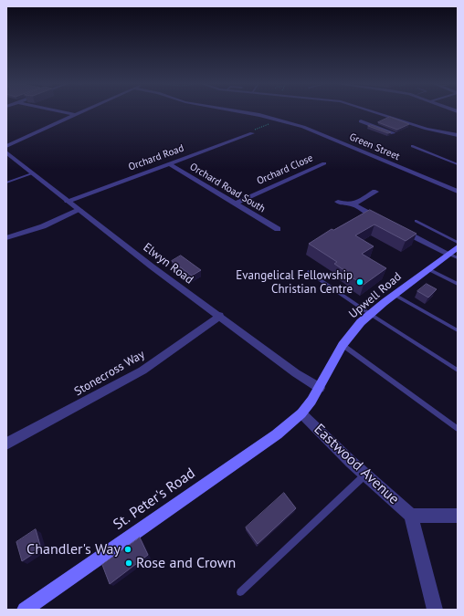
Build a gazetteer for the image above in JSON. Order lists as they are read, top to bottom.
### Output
{
  "streets": {
    "main road": ["Upwell Road", "St. Peter's Road"],
    "street": [
      "Green Street",
      "Orchard Road",
      "Orchard Close",
      "Orchard Road South",
      "Elwyn Road",
      "Stonecross Way",
      "Eastwood Avenue"
    ]
  },
  "crossings": [
    ["Orchard Road", "Orchard Road South"],
    ["Orchard Road", "Elwyn Road"],
    ["Orchard Close", "Orchard Road South"],
    ["Elwyn Road", "Upwell Road"],
    ["Elwyn Road", "Stonecross Way"],
    ["Upwell Road", "Eastwood Avenue"],
    ["Upwell Road", "St. Peter's Road"],
    ["Eastwood Avenue", "St. Peter's Road"]
  ],
  "places": ["Evangelical Fellowship Christian Centre", "Chandler's Way", "Rose and Crown"]
}
